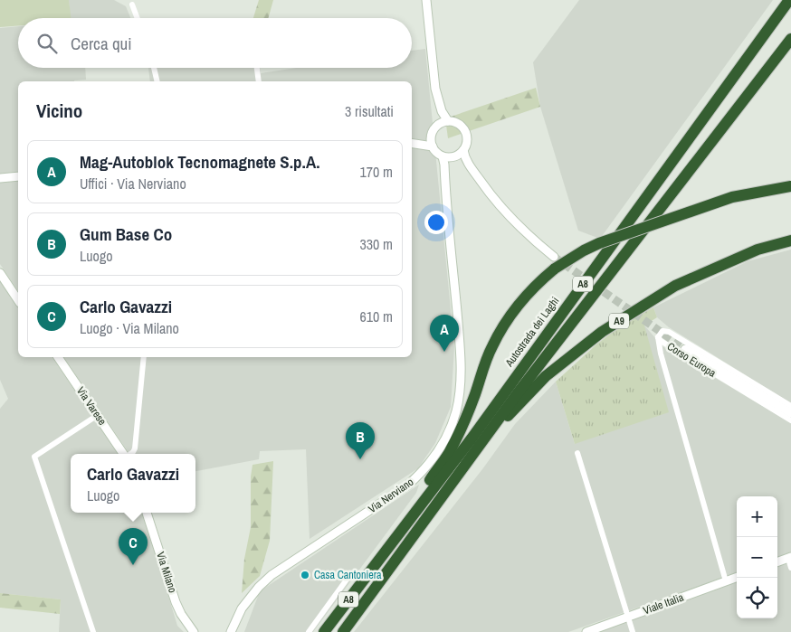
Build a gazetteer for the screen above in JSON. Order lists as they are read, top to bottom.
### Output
{
  "streets": {
    "highway": ["A8", "A9", "Autostrada dei Laghi"],
    "street": [
      "Corso Europa",
      "Via Varese",
      "Via Nerviano",
      "Via Milano",
      "Viale Italia"
    ]
  },
  "crossings": [
    ["A8", "A9"]
  ],
  "places": ["Casa Cantoniera"],
  "page": {
    "search": "Cerca qui",
    "heading": ["Vicino", "3 risultati"],
    "list": [
      {
        "mark": "A",
        "name": "Mag-Autoblok Tecnomagnete S.p.A.",
        "note": "Uffici · Via Nerviano",
        "value": "170 m"
      },
      {
        "mark": "B",
        "name": "Gum Base Co",
        "note": "Luogo",
        "value": "330 m"
      },
      {
        "mark": "C",
        "name": "Carlo Gavazzi",
        "note": "Luogo · Via Milano",
        "value": "610 m"
      }
    ],
    "pins": ["A", "B", "C"],
    "popup": ["Carlo Gavazzi", "Luogo"],
    "map_buttons": ["+", "−"]
  }
}
